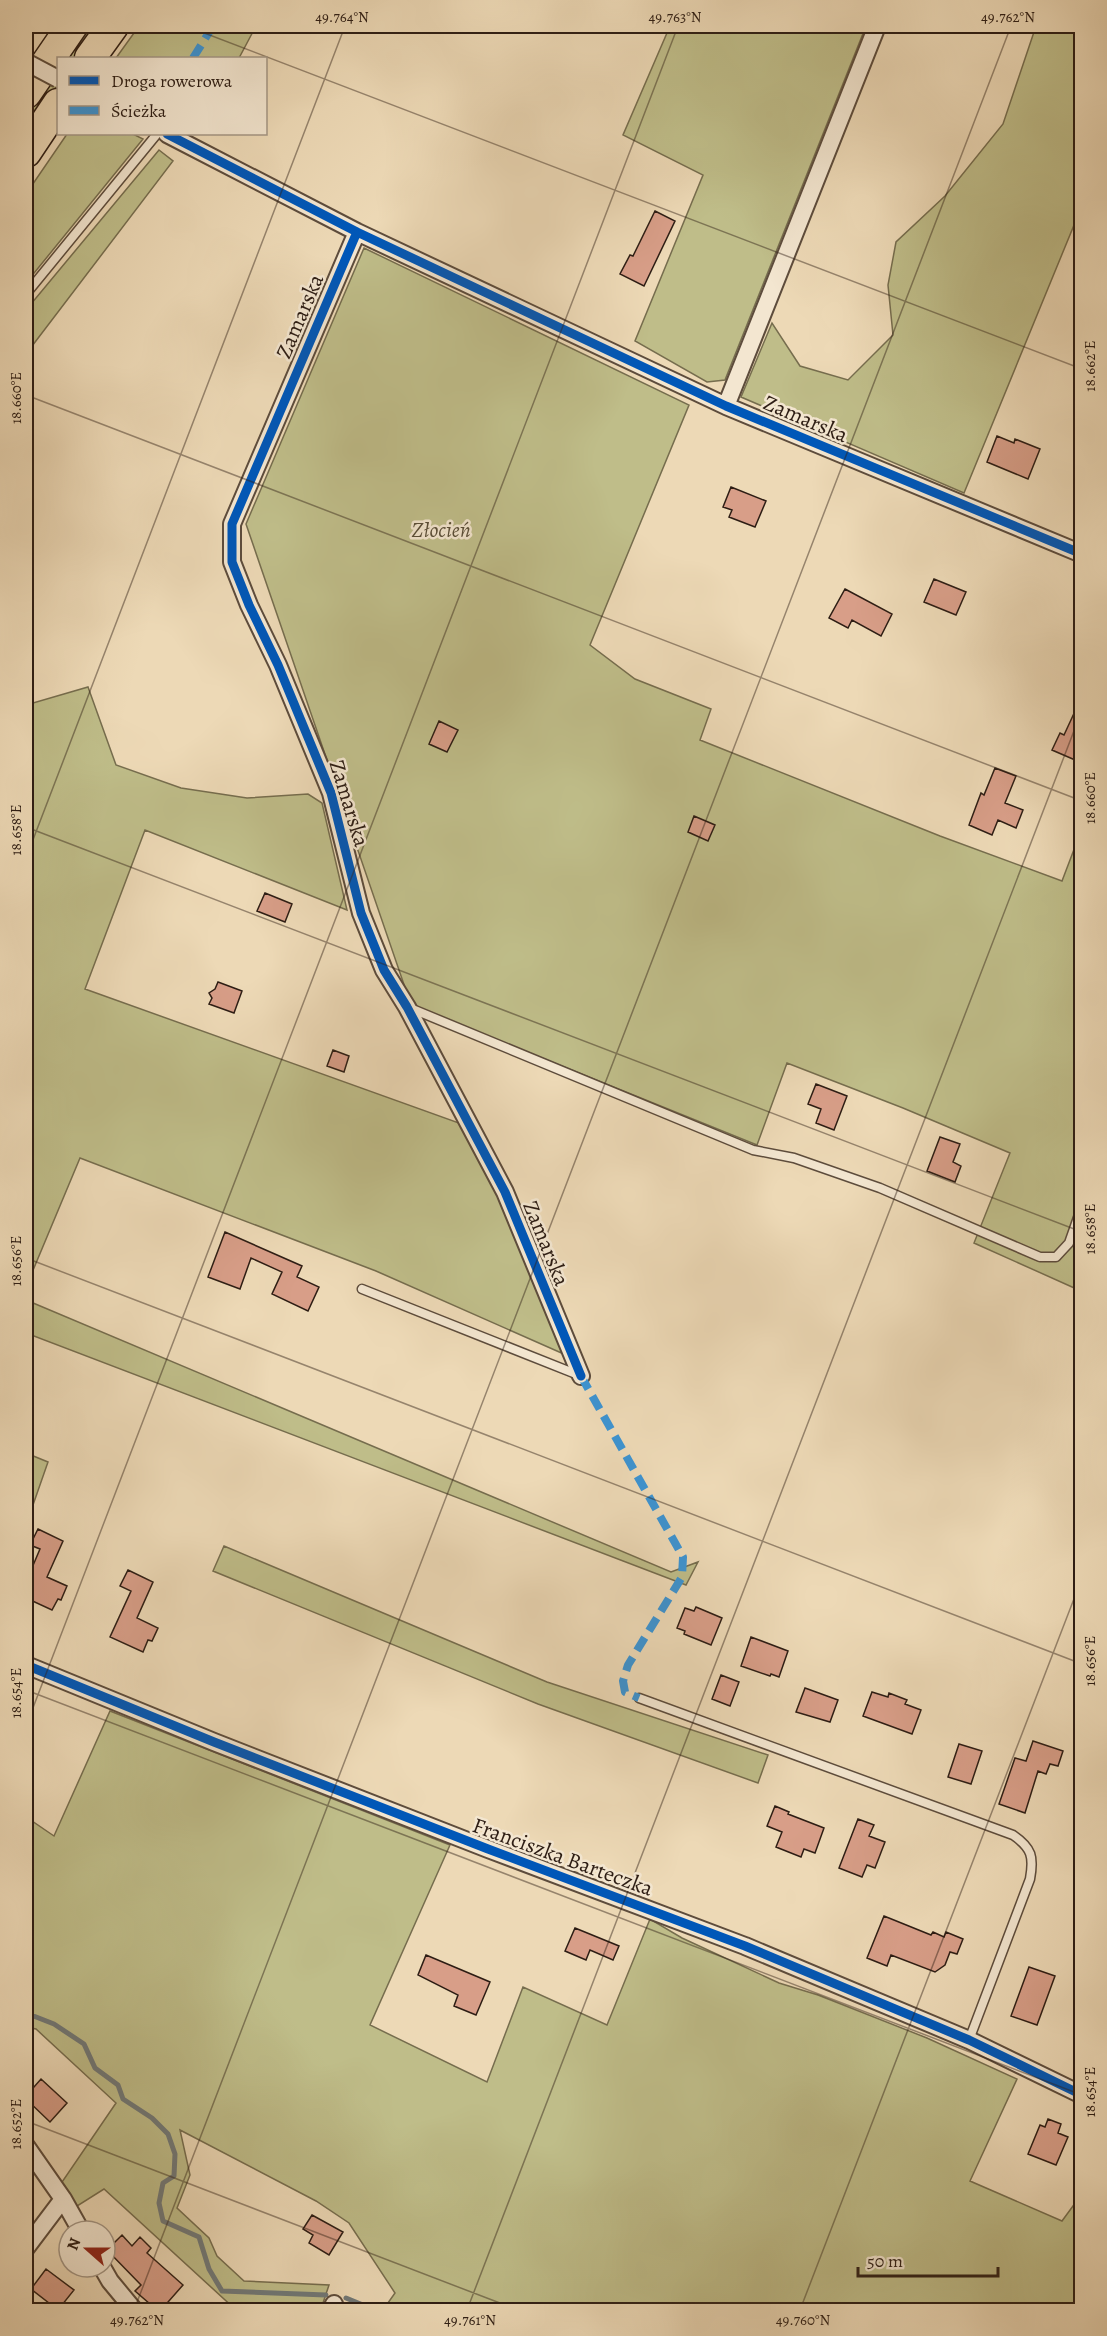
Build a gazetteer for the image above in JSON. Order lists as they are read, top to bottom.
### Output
{
  "streets": {
    "street": ["Zamarska", "Franciszka Barteczka"]
  },
  "parks": ["Złocień"],
  "legend": ["Droga rowerowa", "Ścieżka"],
  "scale_bar": "50 m",
  "north": "left",
  "coordinates": [
    "49.764°N",
    "49.763°N",
    "49.762°N",
    "18.662°E",
    "18.660°E",
    "18.658°E",
    "18.656°E",
    "18.654°E",
    "18.652°E",
    "49.761°N",
    "49.760°N"
  ]
}
